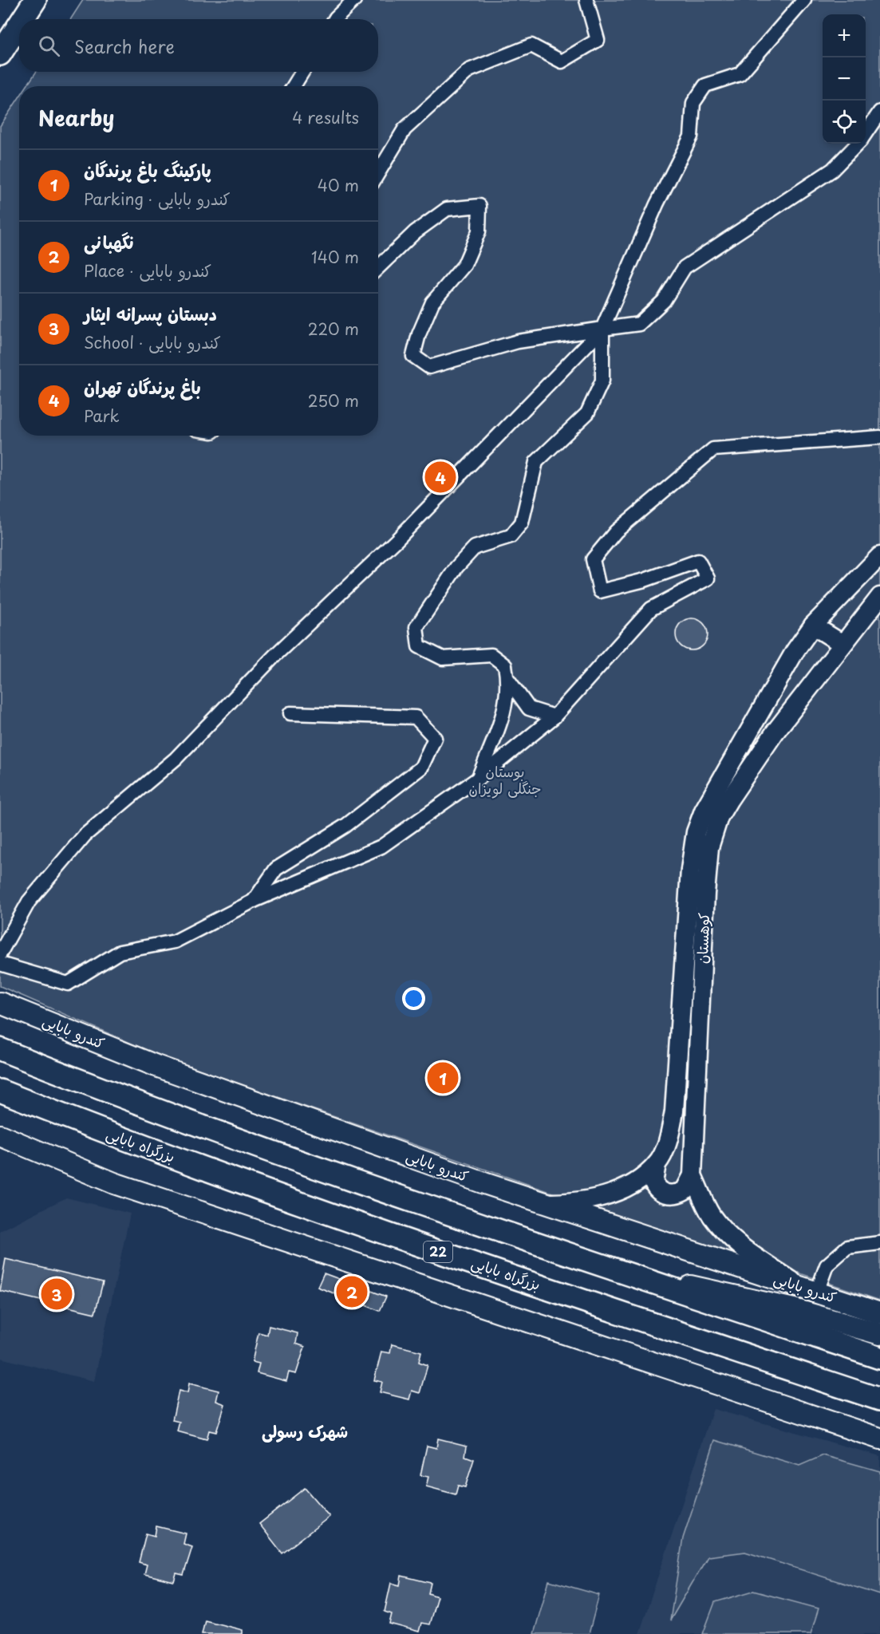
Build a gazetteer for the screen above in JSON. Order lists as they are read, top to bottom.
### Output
{
  "streets": {
    "highway": ["بزرگراه بابایی", "22"],
    "main road": ["کوهستان", "کندرو بابایی"]
  },
  "crossings": [
    ["کوهستان", "کندرو بابایی"]
  ],
  "districts": ["شهرک رسولی"],
  "parks": ["بوستان جنگلی لویزان"],
  "page": {
    "map_buttons": ["+", "−"],
    "search": "Search here",
    "heading": ["Nearby", "4 results"],
    "list": [
      {
        "mark": "1",
        "name": "پارکینگ باغ پرندگان",
        "note": "Parking · کندرو بابایی",
        "value": "40 m"
      },
      {
        "mark": "2",
        "name": "نگهبانی",
        "note": "Place · کندرو بابایی",
        "value": "140 m"
      },
      {
        "mark": "3",
        "name": "دبستان پسرانه ایثار",
        "note": "School · کندرو بابایی",
        "value": "220 m"
      },
      {
        "mark": "4",
        "name": "باغ پرندگان تهران",
        "note": "Park",
        "value": "250 m"
      }
    ],
    "pins": [
      "4",
      "1",
      "2",
      "3"
    ]
  }
}
